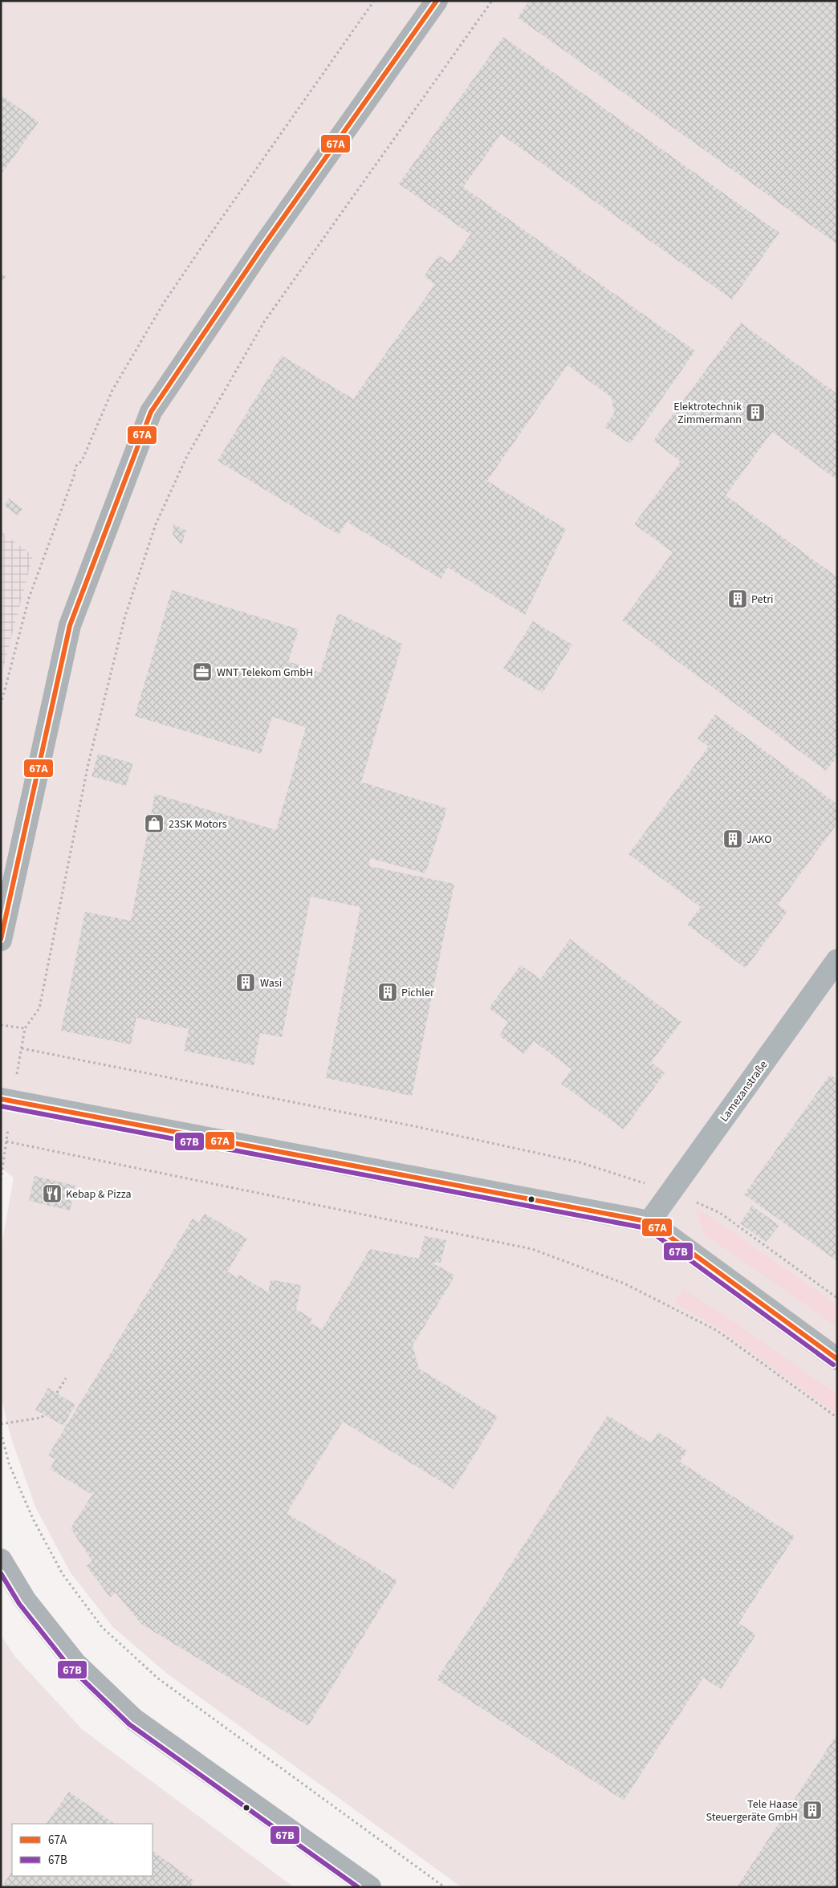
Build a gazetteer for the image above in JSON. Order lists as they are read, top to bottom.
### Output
{
  "streets": {
    "street": ["Lamezanstraße"]
  },
  "places": {
    "building": [
      "Elektrotechnik Zimmermann",
      "Petri",
      "JAKO",
      "Wasi",
      "Pichler",
      "Tele Haase Steuergeräte GmbH"
    ],
    "office": ["WNT Telekom GmbH"],
    "shop": ["23SK Motors"],
    "restaurant": ["Kebap & Pizza"]
  },
  "lines": ["transit line 67A", "transit line 67B"],
  "legend": ["67A", "67B"]
}
